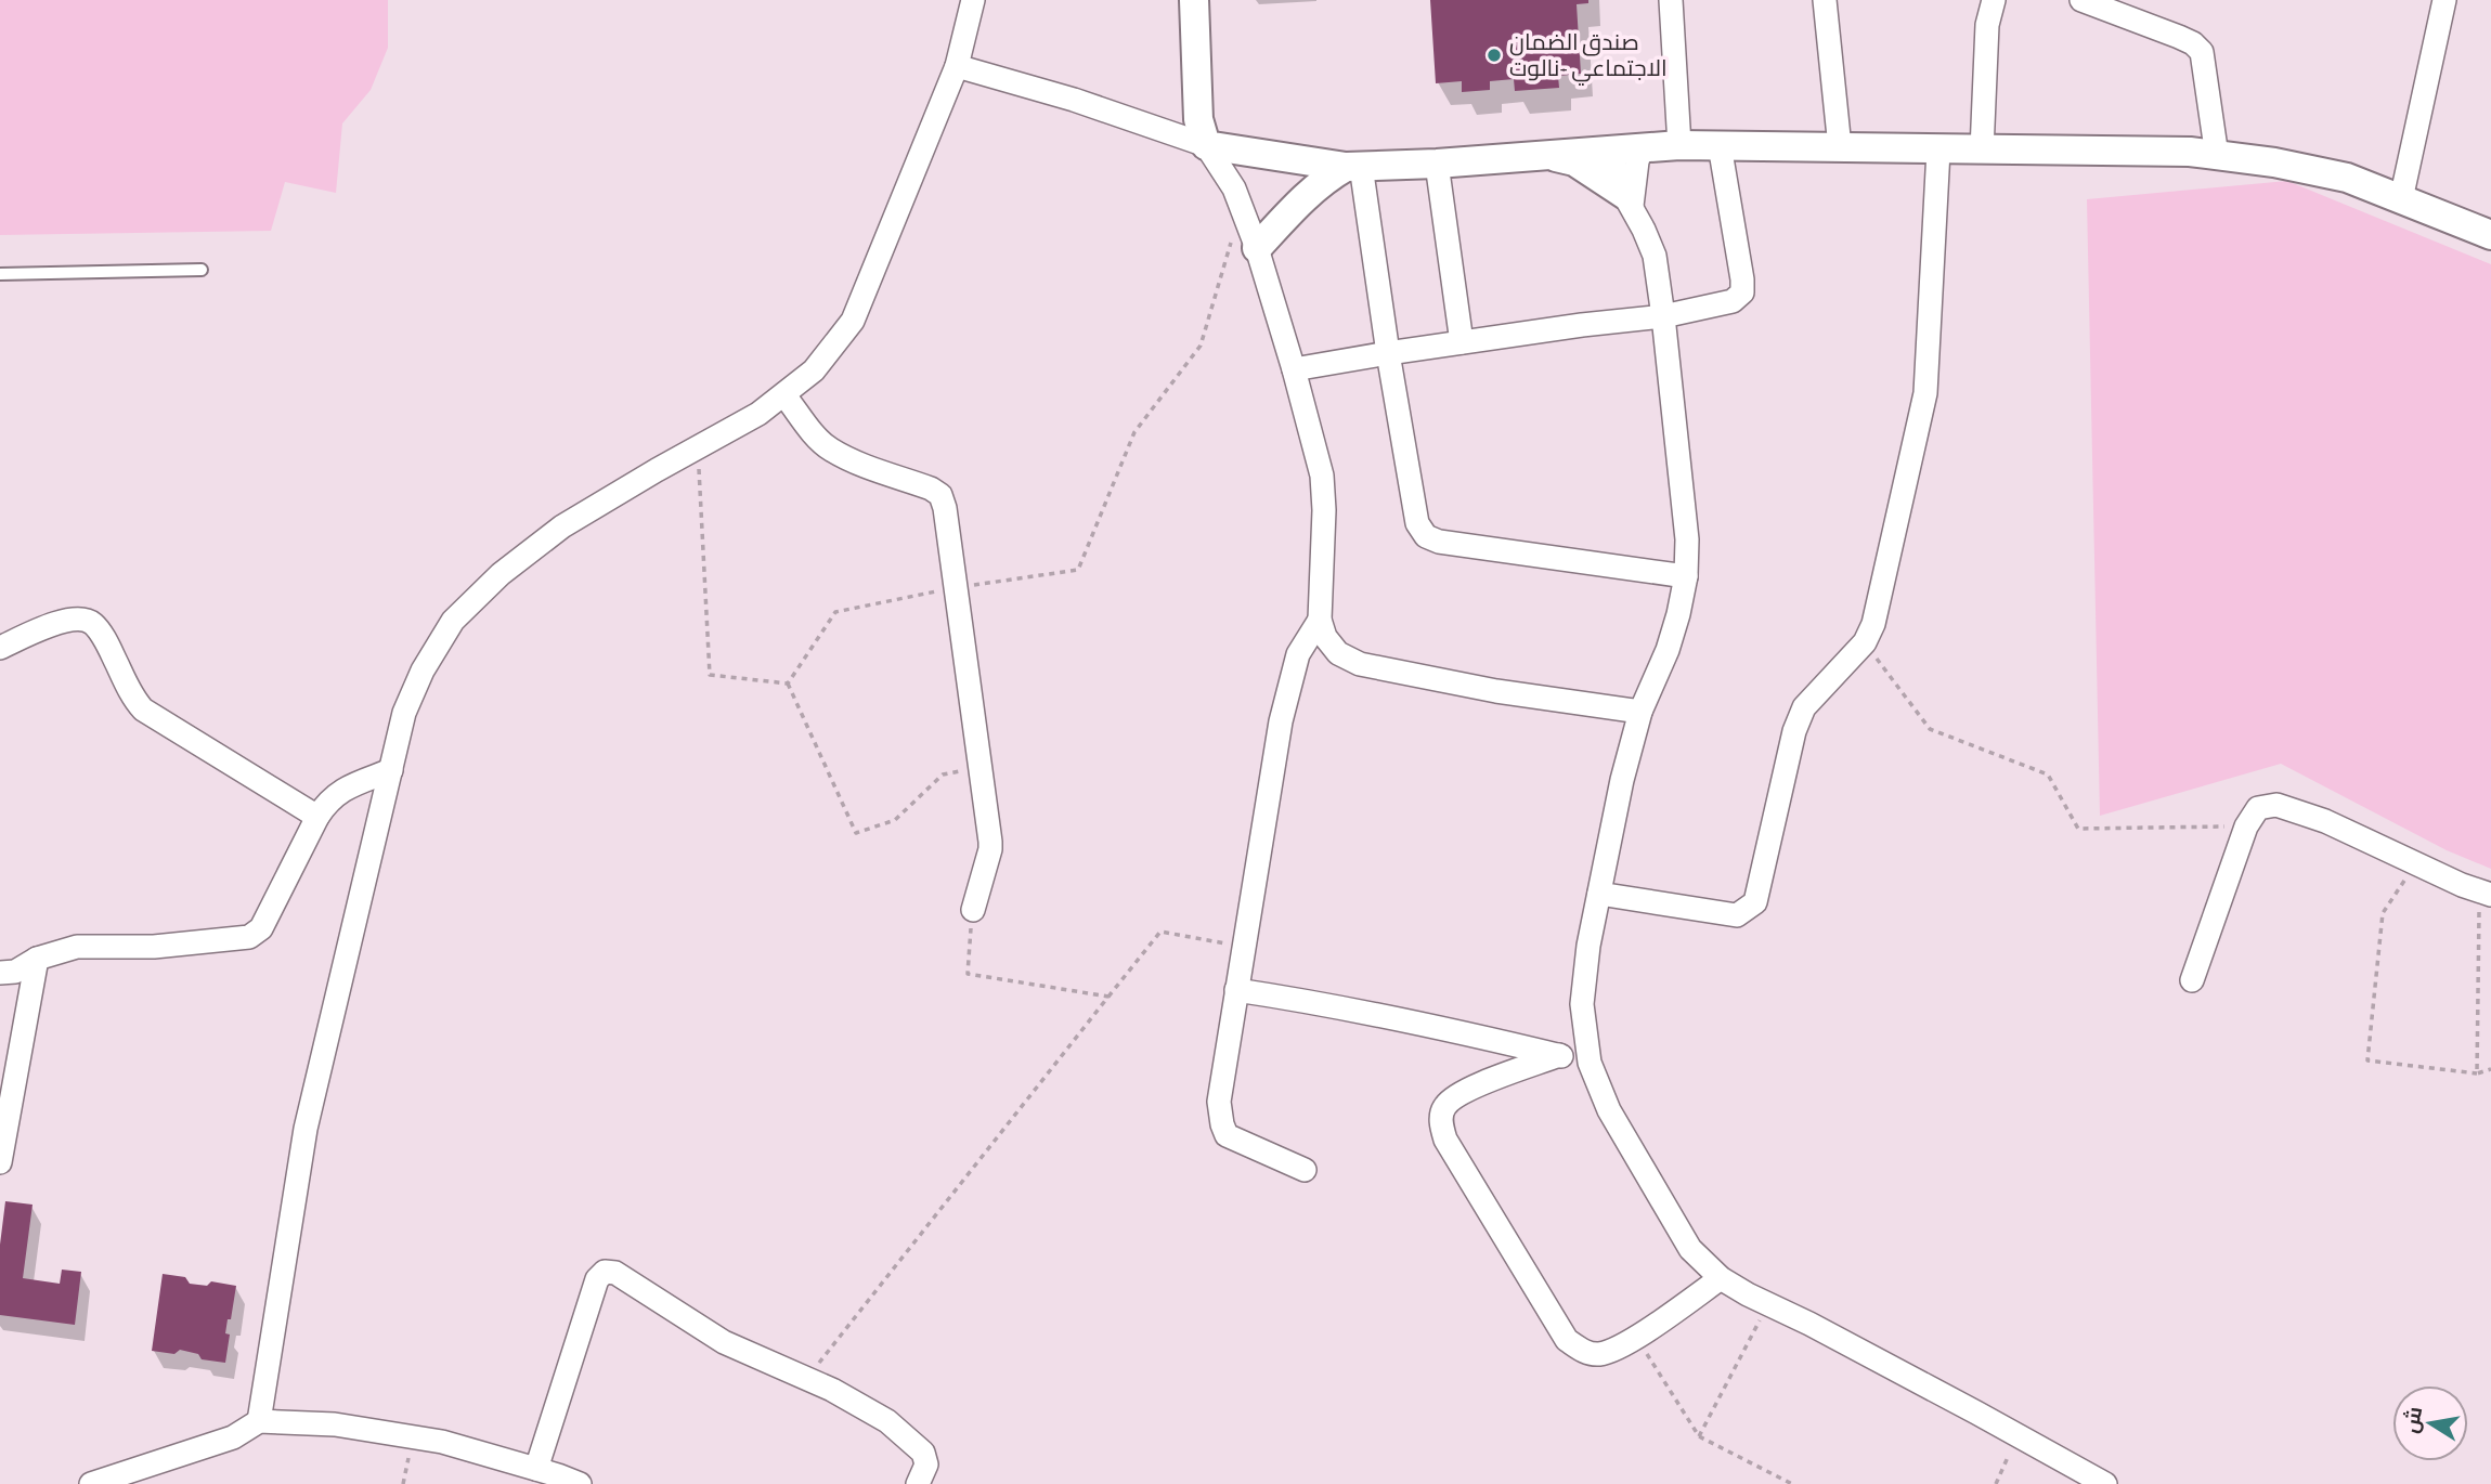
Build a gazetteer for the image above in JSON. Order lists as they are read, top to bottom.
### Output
{
  "places": ["صندق الضمان الاجتماعي -نالوت"],
  "north": "left"
}
